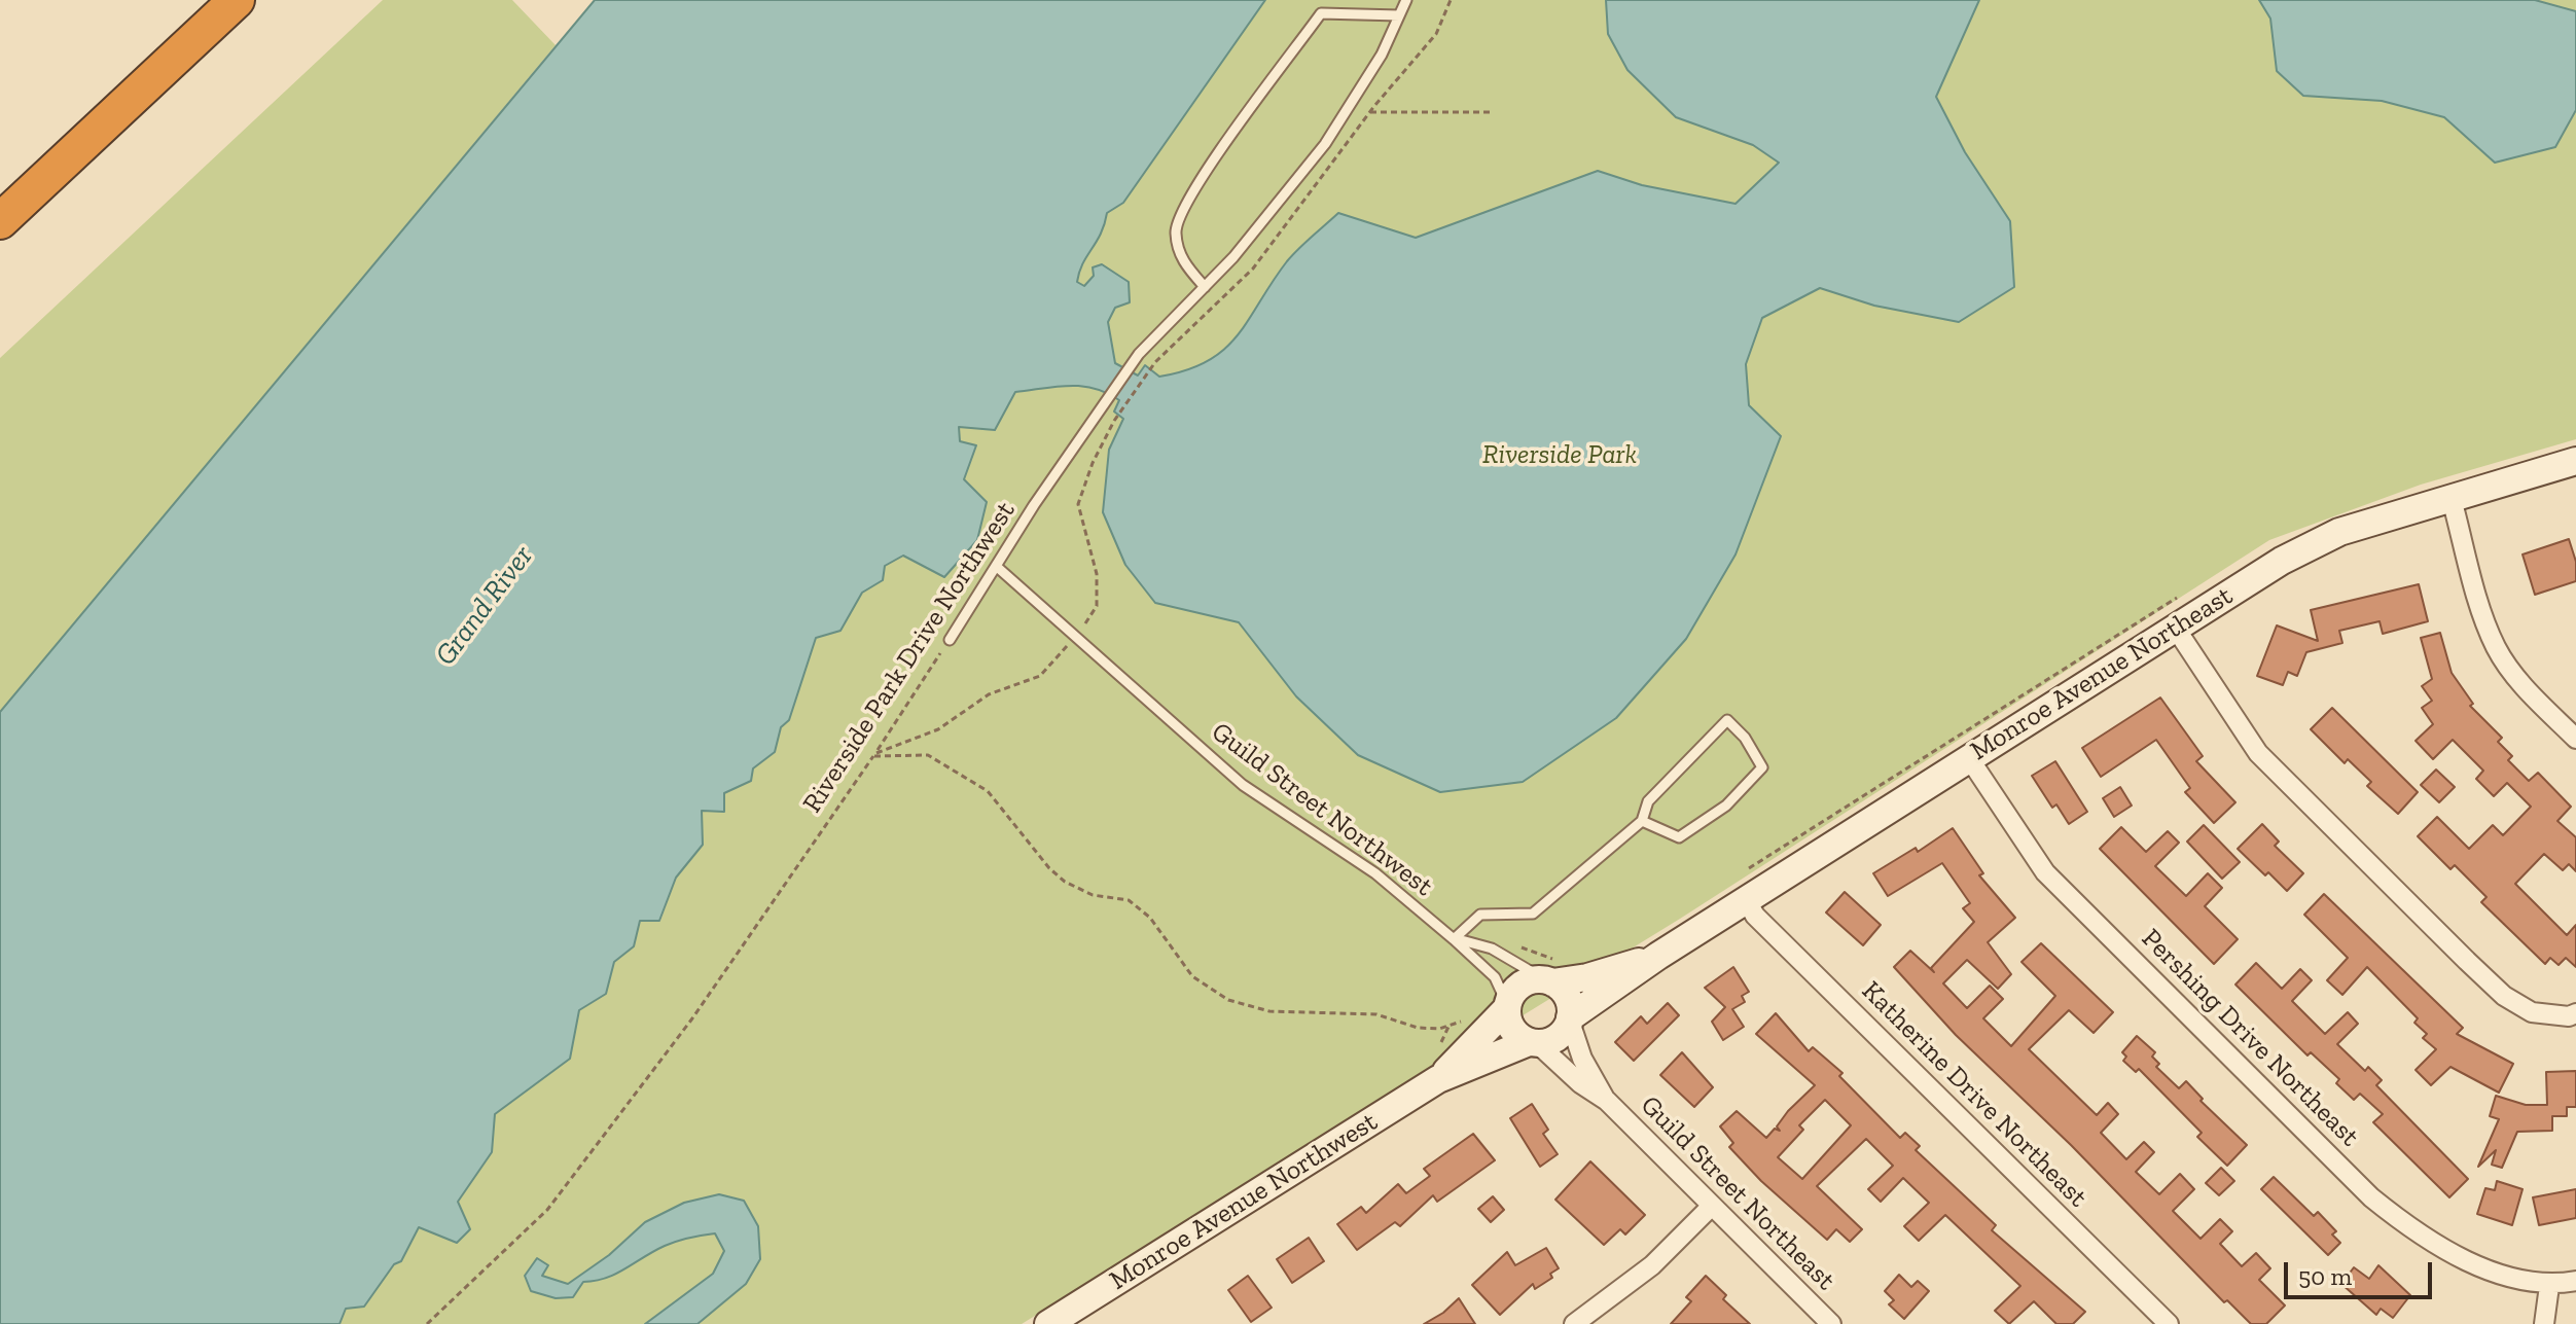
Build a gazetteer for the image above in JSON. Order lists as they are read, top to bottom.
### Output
{
  "streets": {
    "main road": ["Monroe Avenue Northeast", "Monroe Avenue Northwest"],
    "street": ["Pershing Drive Northeast", "Katherine Drive Northeast", "Guild Street Northeast"],
    "lane": ["Riverside Park Drive Northwest", "Guild Street Northwest"]
  },
  "crossings": [
    ["Riverside Park Drive Northwest", "Guild Street Northwest"],
    ["Monroe Avenue Northeast", "Guild Street Northwest"],
    ["Monroe Avenue Northeast", "Pershing Drive Northeast"],
    ["Monroe Avenue Northeast", "Katherine Drive Northeast"],
    ["Monroe Avenue Northeast", "Guild Street Northeast"],
    ["Monroe Avenue Northeast", "Monroe Avenue Northwest"],
    ["Guild Street Northwest", "Guild Street Northeast"],
    ["Guild Street Northwest", "Monroe Avenue Northwest"],
    ["Guild Street Northeast", "Monroe Avenue Northwest"]
  ],
  "water": ["Grand River"],
  "parks": ["Riverside Park"],
  "scale_bar": "50 m"
}
